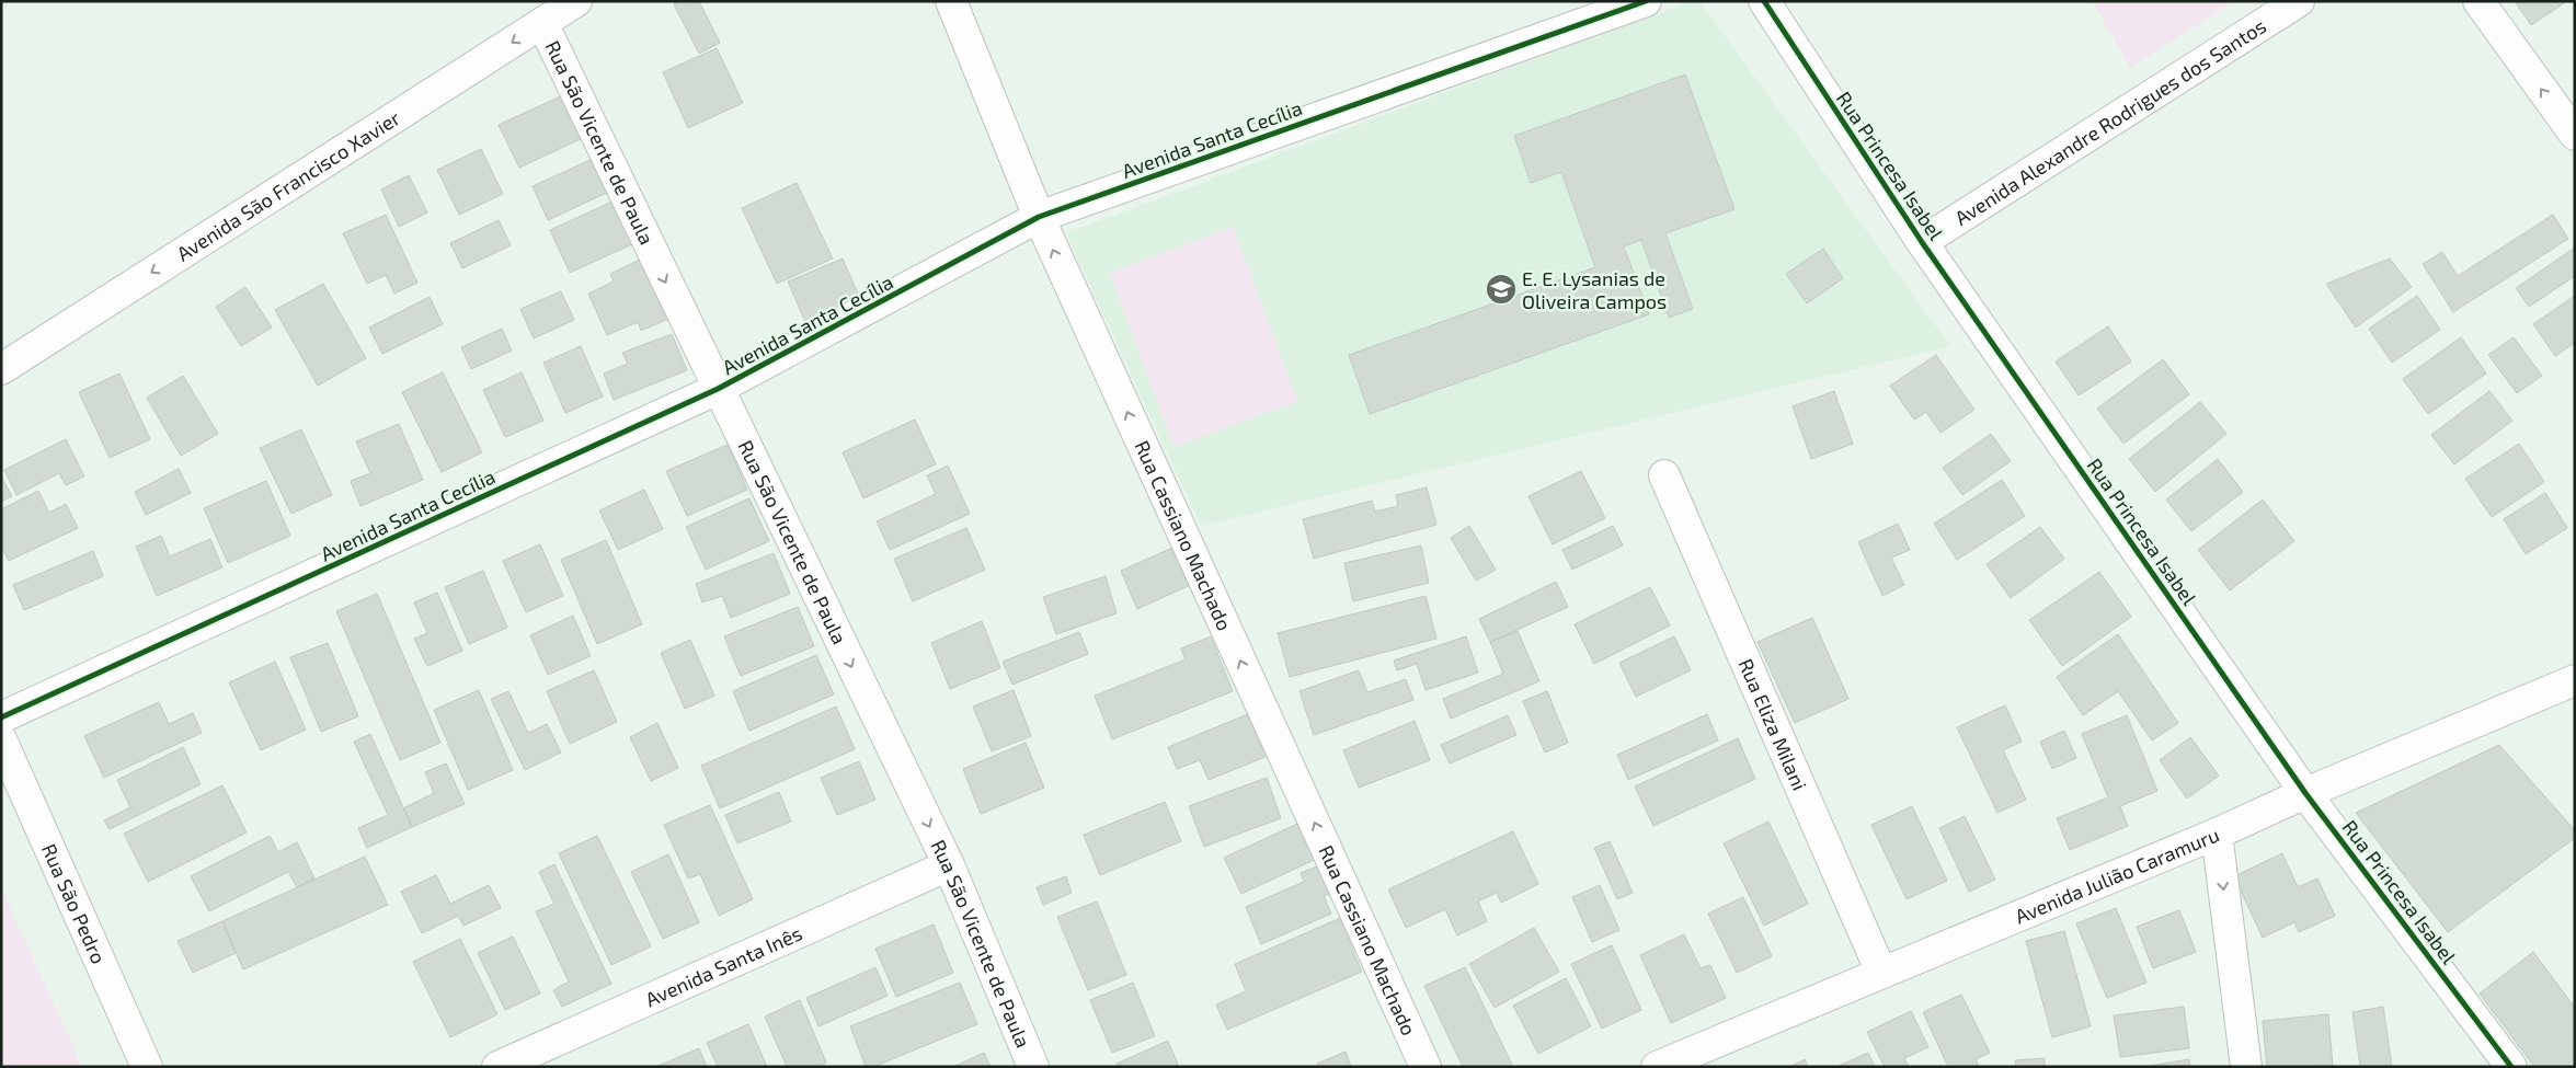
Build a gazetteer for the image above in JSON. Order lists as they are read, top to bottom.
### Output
{
  "streets": {
    "street": [
      "Avenida Alexandre Rodrigues dos Santos",
      "Avenida Santa Cecília",
      "Rua São Vicente de Paula",
      "Rua Princesa Isabel",
      "Avenida São Francisco Xavier",
      "Rua Cassiano Machado",
      "Rua Eliza Milani",
      "Avenida Julião Caramuru",
      "Rua São Pedro",
      "Avenida Santa Inês"
    ]
  },
  "crossings": [
    ["Avenida Alexandre Rodrigues dos Santos", "Rua Princesa Isabel"],
    ["Avenida Santa Cecília", "Rua São Vicente de Paula"],
    ["Avenida Santa Cecília", "Rua Cassiano Machado"],
    ["Rua São Vicente de Paula", "Avenida São Francisco Xavier"],
    ["Rua São Vicente de Paula", "Avenida Santa Inês"],
    ["Rua Princesa Isabel", "Avenida Julião Caramuru"],
    ["Rua Eliza Milani", "Avenida Julião Caramuru"]
  ],
  "one_way": ["Rua São Vicente de Paula", "Avenida São Francisco Xavier", "Rua Cassiano Machado"],
  "places": {
    "school or university": ["E. E. Lysanias de Oliveira Campos"]
  }
}
